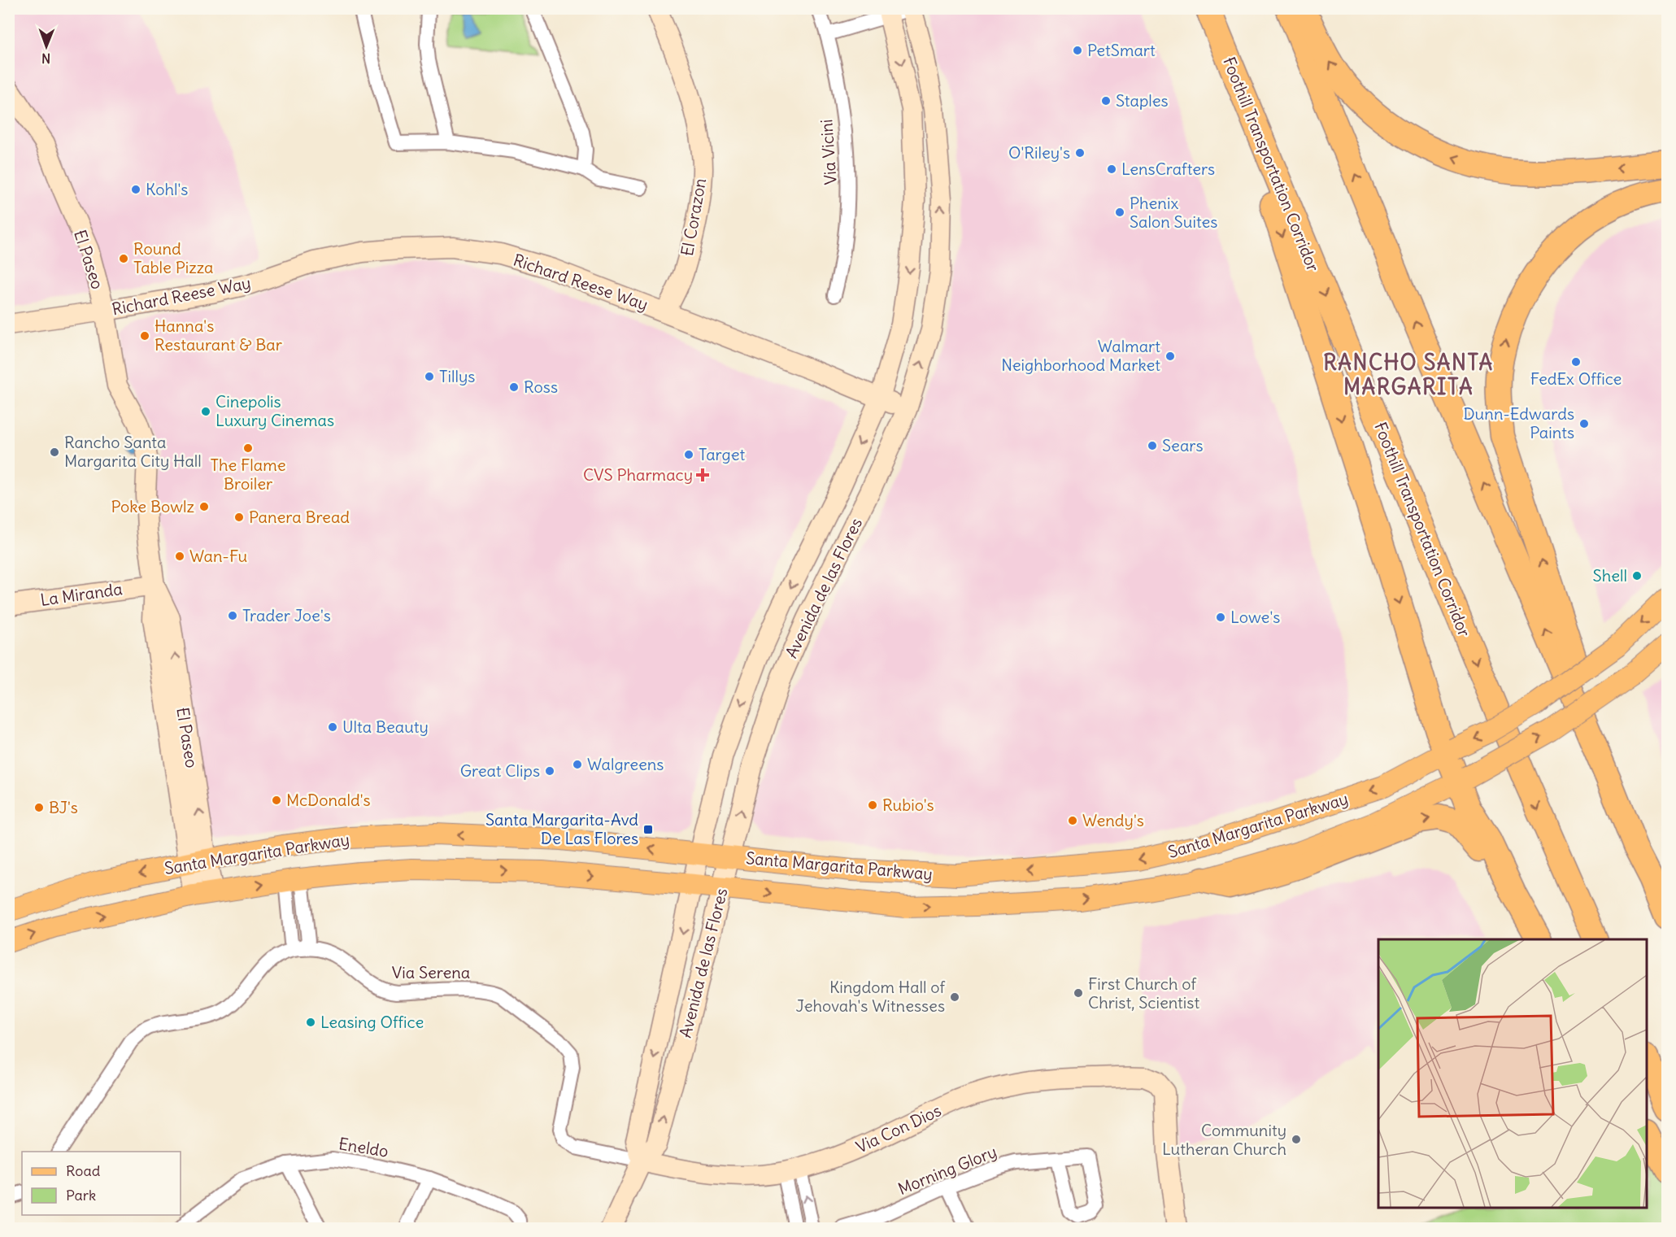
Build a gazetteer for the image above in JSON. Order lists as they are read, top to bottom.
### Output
{
  "streets": {
    "highway": ["Foothill Transportation Corridor"],
    "main road": ["Santa Margarita Parkway"],
    "street": [
      "Via Vicini",
      "El Corazon",
      "El Paseo",
      "Richard Reese Way",
      "Avenida de las Flores",
      "La Miranda",
      "Via Serena",
      "Via Con Dios",
      "Eneldo",
      "Morning Glory"
    ]
  },
  "crossings": [
    ["El Corazon", "Richard Reese Way"],
    ["El Paseo", "Richard Reese Way"],
    ["El Paseo", "La Miranda"],
    ["El Paseo", "Santa Margarita Parkway"],
    ["Richard Reese Way", "Avenida de las Flores"],
    ["Avenida de las Flores", "Santa Margarita Parkway"],
    ["Avenida de las Flores", "Via Serena"],
    ["Avenida de las Flores", "Via Con Dios"],
    ["Via Serena", "Via Con Dios"]
  ],
  "districts": ["RANCHO SANTA MARGARITA"],
  "places": {
    "other": [
      "PetSmart",
      "Staples",
      "O'Riley's",
      "LensCrafters",
      "Kohl's",
      "Phenix Salon Suites",
      "Round Table Pizza",
      "Hanna's Restaurant & Bar",
      "Walmart Neighborhood Market",
      "FedEx Office",
      "Tillys",
      "Ross",
      "Cinepolis Luxury Cinemas",
      "Dunn-Edwards Paints",
      "Sears",
      "The Flame Broiler",
      "Rancho Santa Margarita City Hall",
      "Target",
      "Poke Bowlz",
      "Panera Bread",
      "Wan-Fu",
      "Shell",
      "Trader Joe's",
      "Lowe's",
      "Ulta Beauty",
      "Walgreens",
      "Great Clips",
      "McDonald's",
      "Rubio's",
      "BJ's",
      "Wendy's",
      "First Church of Christ, Scientist",
      "Kingdom Hall of Jehovah's Witnesses",
      "Leasing Office",
      "Community Lutheran Church"
    ],
    "health": ["CVS Pharmacy"],
    "transit": ["Santa Margarita-Avd De Las Flores"]
  },
  "legend": ["Road", "Park"],
  "north": "bottom"
}
